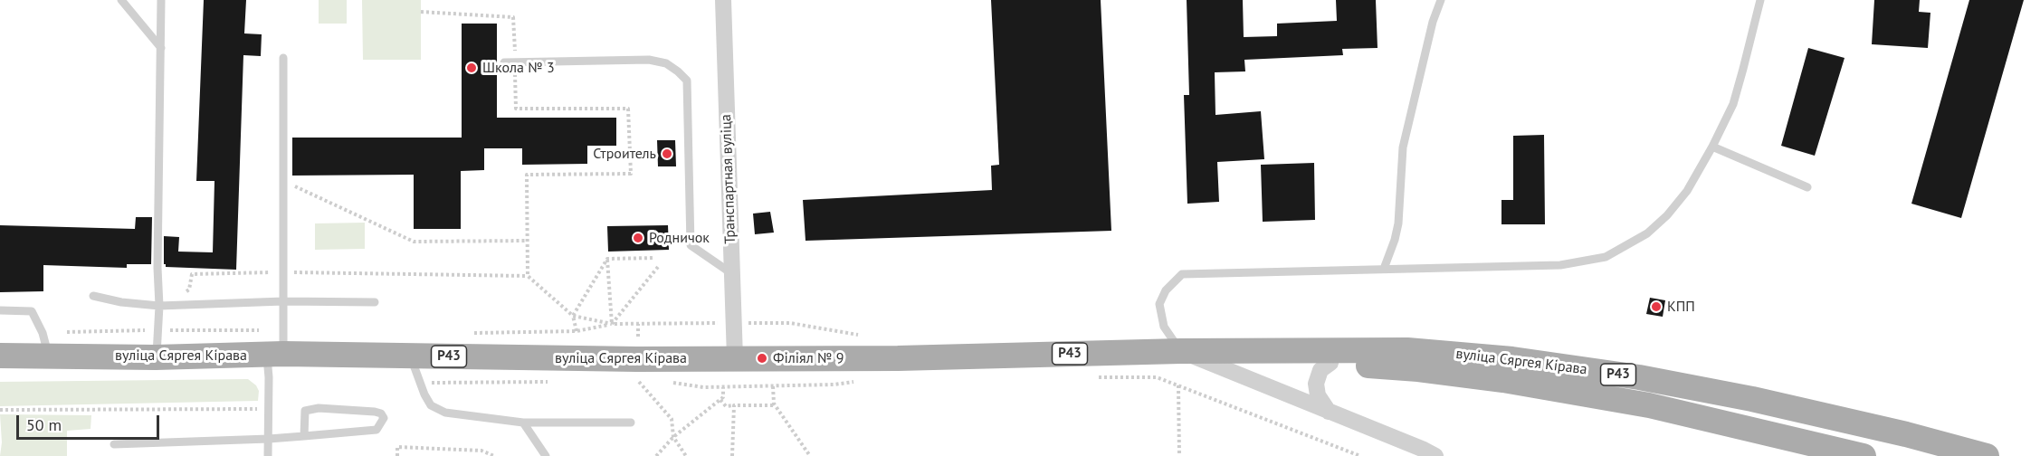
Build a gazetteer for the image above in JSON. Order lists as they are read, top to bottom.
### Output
{
  "streets": {
    "main road": ["Р43", "вуліца Сяргея Кірава"],
    "street": ["Транспартная вуліца"]
  },
  "crossings": [
    ["Транспартная вуліца", "вуліца Сяргея Кірава"]
  ],
  "places": [
    "Школа № 3",
    "Строитель",
    "Родничок",
    "КПП",
    "Філіял № 9"
  ],
  "scale_bar": "50 m"
}
